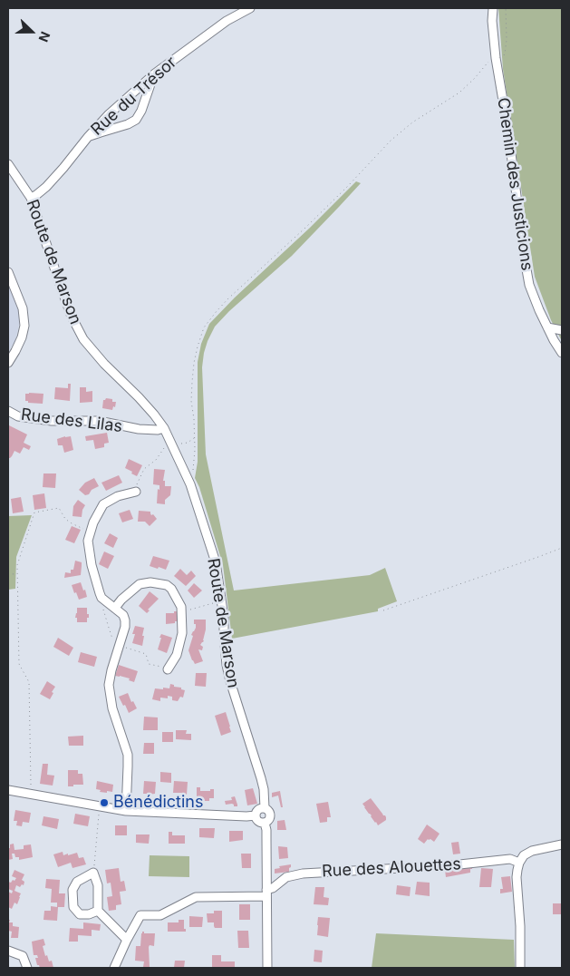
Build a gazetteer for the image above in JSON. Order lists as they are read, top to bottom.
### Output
{
  "streets": {
    "street": [
      "Rue du Trésor",
      "Chemin des Justicions",
      "Route de Marson",
      "Rue des Lilas",
      "Rue des Alouettes"
    ]
  },
  "crossings": [
    ["Rue du Trésor", "Route de Marson"],
    ["Route de Marson", "Rue des Lilas"]
  ],
  "places": ["Bénédictins"],
  "north": "right"
}
